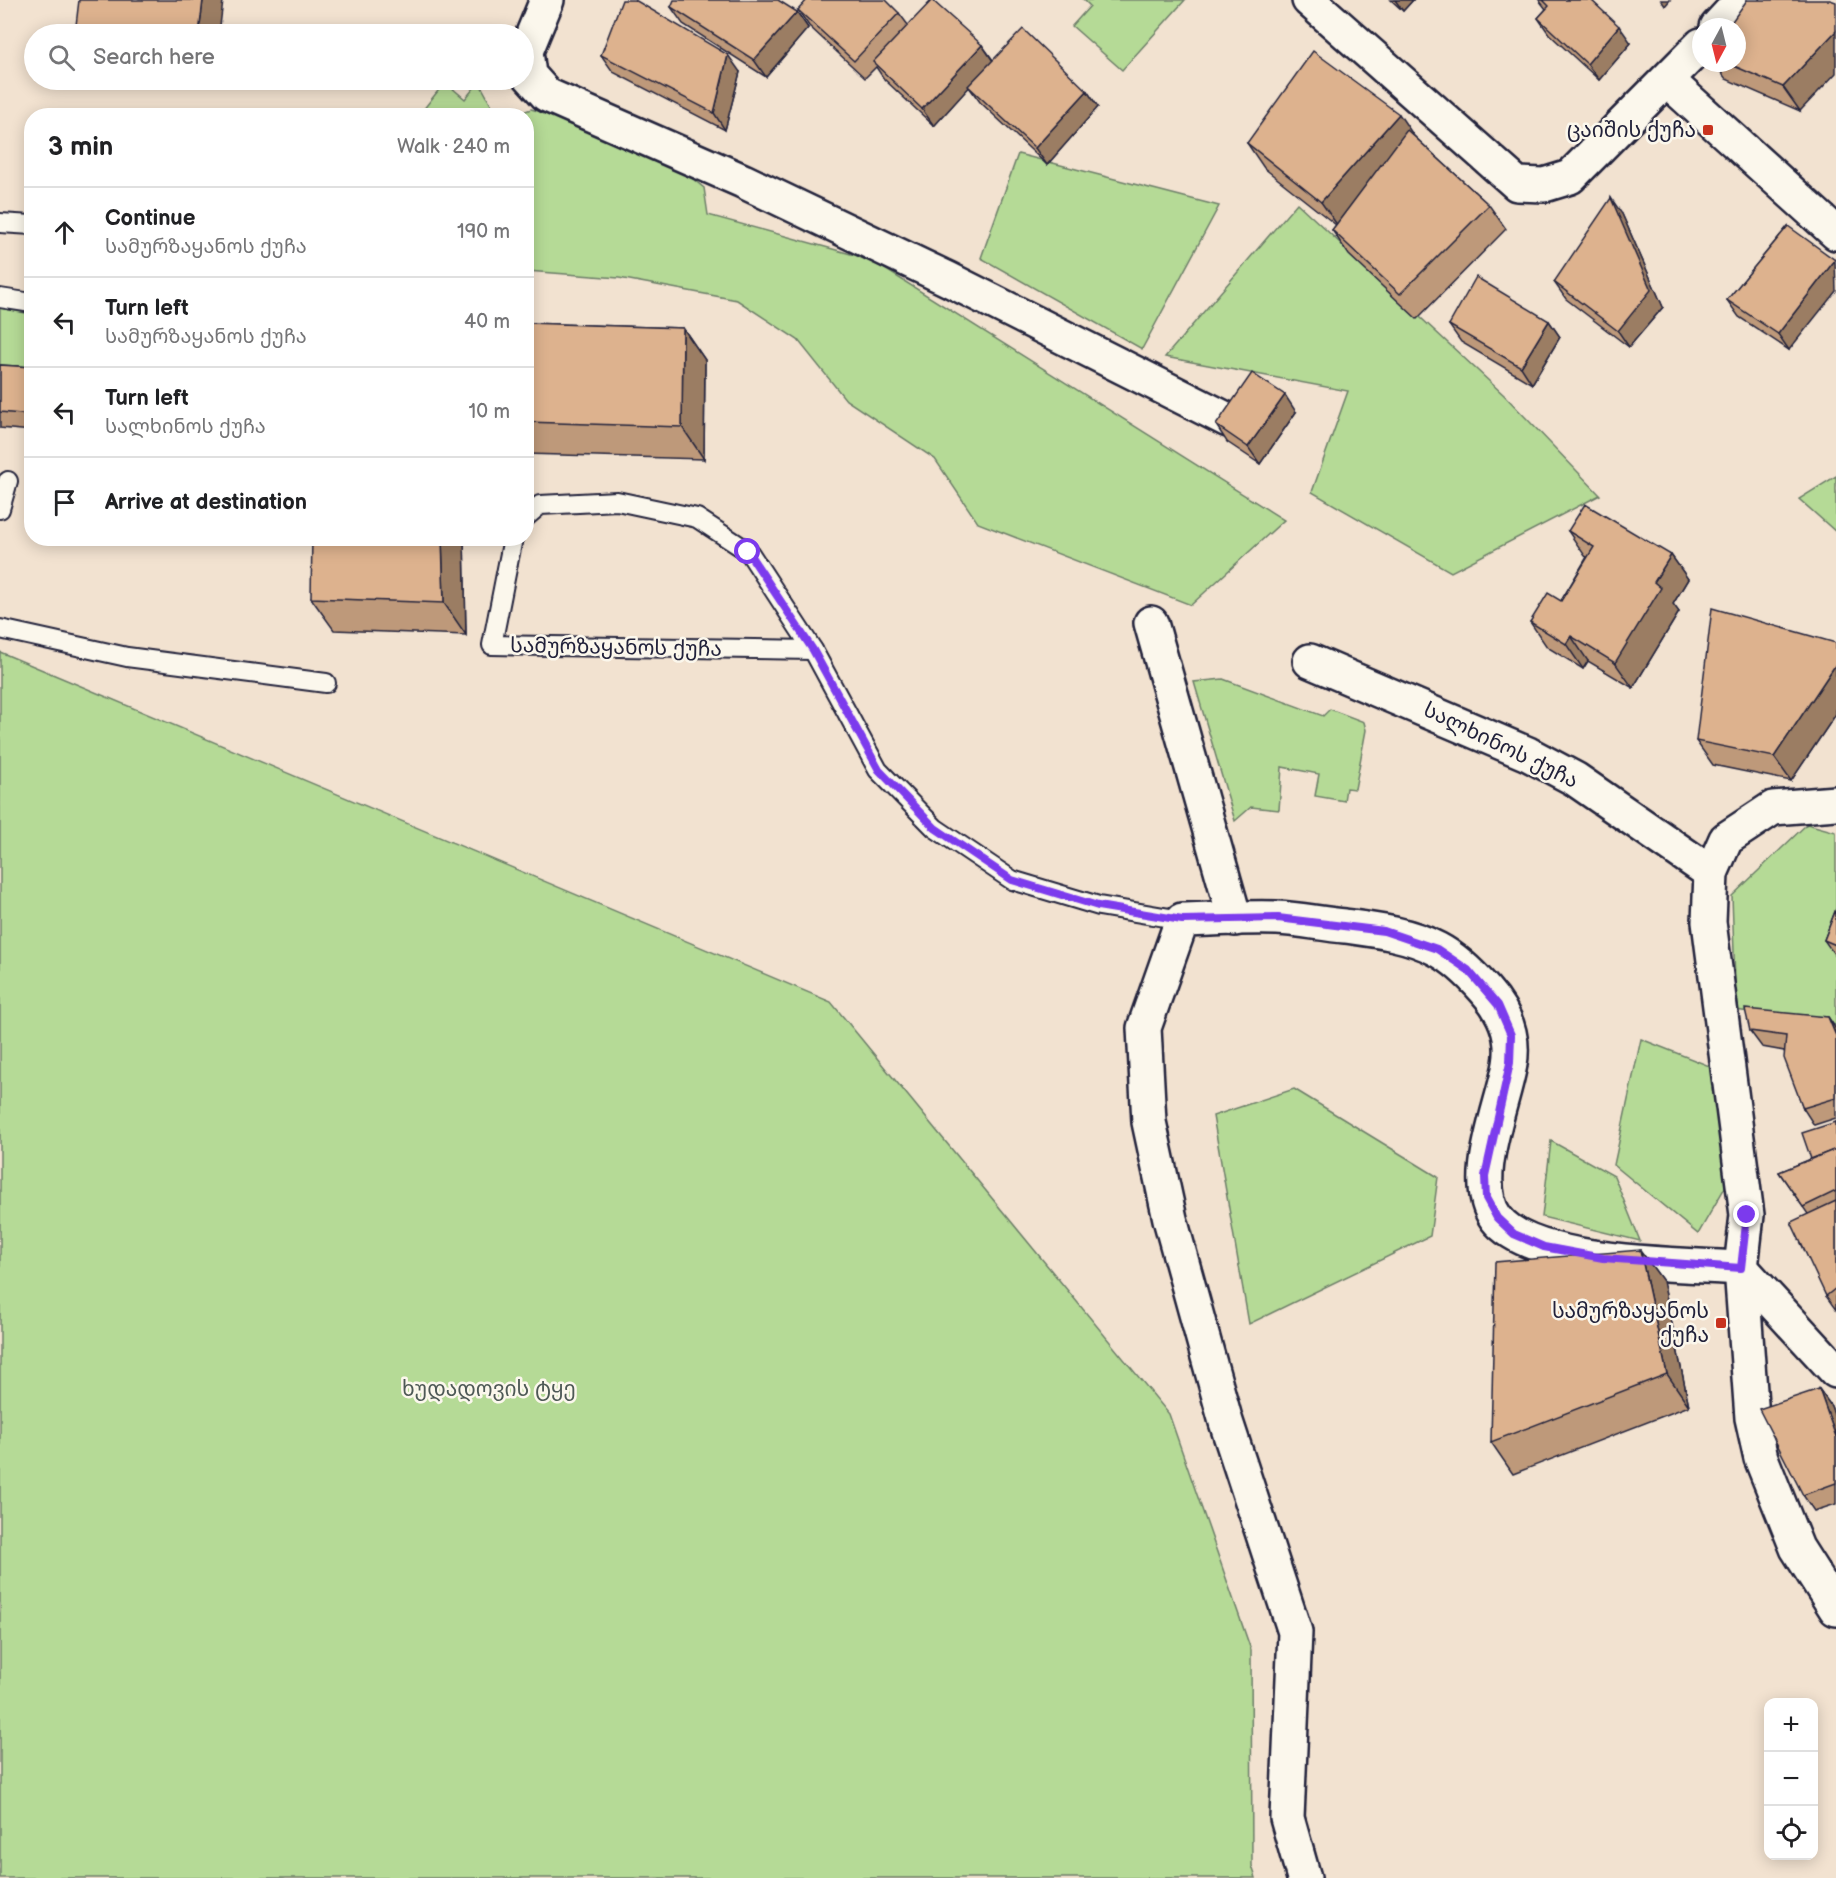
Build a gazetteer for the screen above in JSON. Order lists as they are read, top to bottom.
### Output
{
  "streets": {
    "street": ["სალხინოს ქუჩა"],
    "lane": ["სამურზაყანოს ქუჩა"]
  },
  "parks": ["ხუდადოვის ტყე"],
  "places": {
    "transit": ["ცაიშის ქუჩა", "სამურზაყანოს ქუჩა"]
  },
  "north": "bottom",
  "page": {
    "search": "Search here",
    "heading": ["3 min", "Walk · 240 m"],
    "list": [
      ["Continue", "სამურზაყანოს ქუჩა", "190 m"],
      ["Turn left", "სამურზაყანოს ქუჩა", "40 m"],
      ["Turn left", "სალხინოს ქუჩა", "10 m"],
      "Arrive at destination"
    ],
    "map_buttons": ["+", "−"]
  }
}
